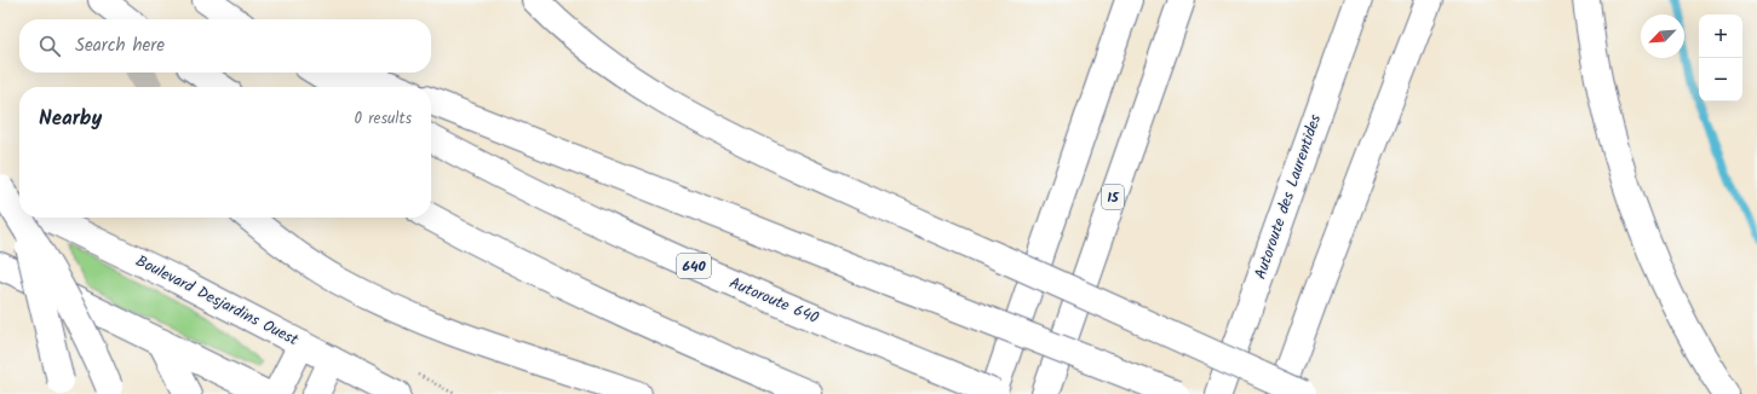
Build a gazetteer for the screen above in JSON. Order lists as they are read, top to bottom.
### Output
{
  "streets": {
    "main road": [
      "15",
      "Autoroute des Laurentides",
      "640",
      "Boulevard Desjardins Ouest",
      "Autoroute 640"
    ]
  },
  "north": "bottom left",
  "page": {
    "map_buttons": ["+", "−"],
    "search": "Search here",
    "heading": ["Nearby", "0 results"]
  }
}
